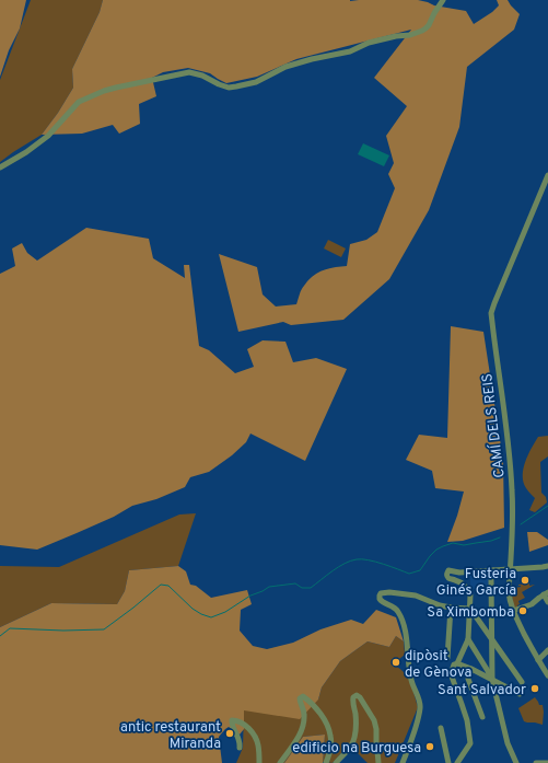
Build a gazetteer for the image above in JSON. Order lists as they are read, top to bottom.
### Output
{
  "streets": {
    "street": ["CAMÍ DELS REIS"]
  },
  "places": [
    "Fusteria Ginés García",
    "Sa Ximbomba",
    "dipòsit de Gènova",
    "Sant Salvador",
    "antic restaurant Miranda",
    "edificio na Burguesa"
  ]
}
